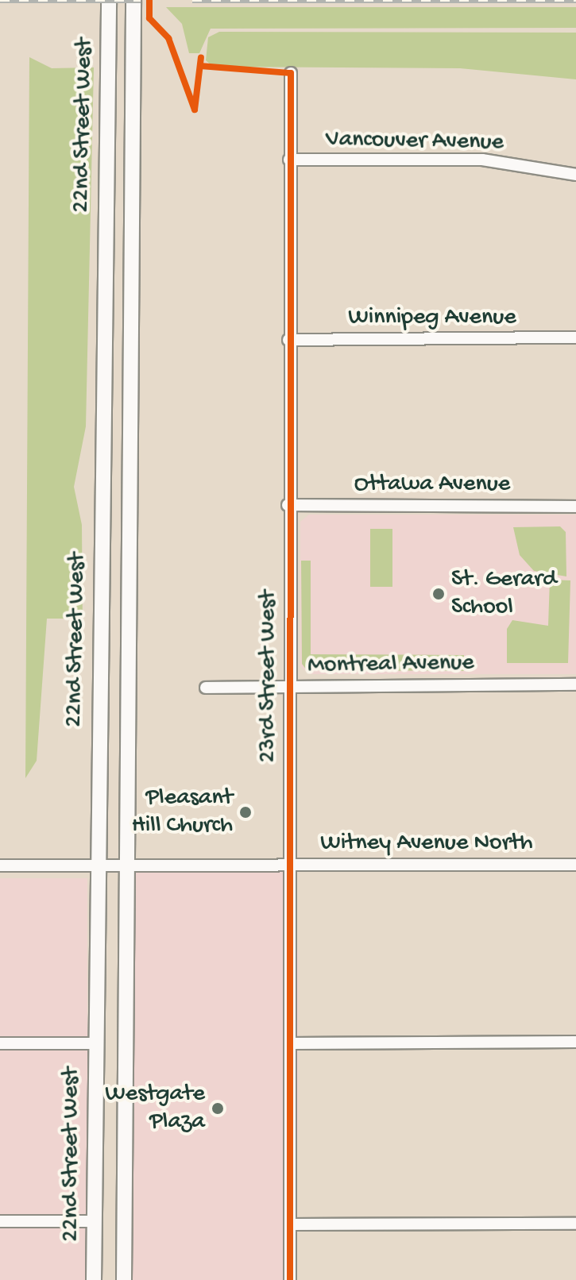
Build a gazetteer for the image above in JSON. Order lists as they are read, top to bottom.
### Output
{
  "streets": {
    "main road": ["22nd Street West"],
    "street": [
      "Vancouver Avenue",
      "Winnipeg Avenue",
      "Ottawa Avenue",
      "Montreal Avenue",
      "23rd Street West",
      "Witney Avenue North"
    ]
  },
  "crossings": [
    ["22nd Street West", "Witney Avenue North"],
    ["Vancouver Avenue", "23rd Street West"],
    ["Winnipeg Avenue", "23rd Street West"],
    ["Ottawa Avenue", "23rd Street West"],
    ["Montreal Avenue", "23rd Street West"],
    ["23rd Street West", "Witney Avenue North"]
  ],
  "places": ["St. Gerard School", "Pleasant Hill Church", "Westgate Plaza"]
}
